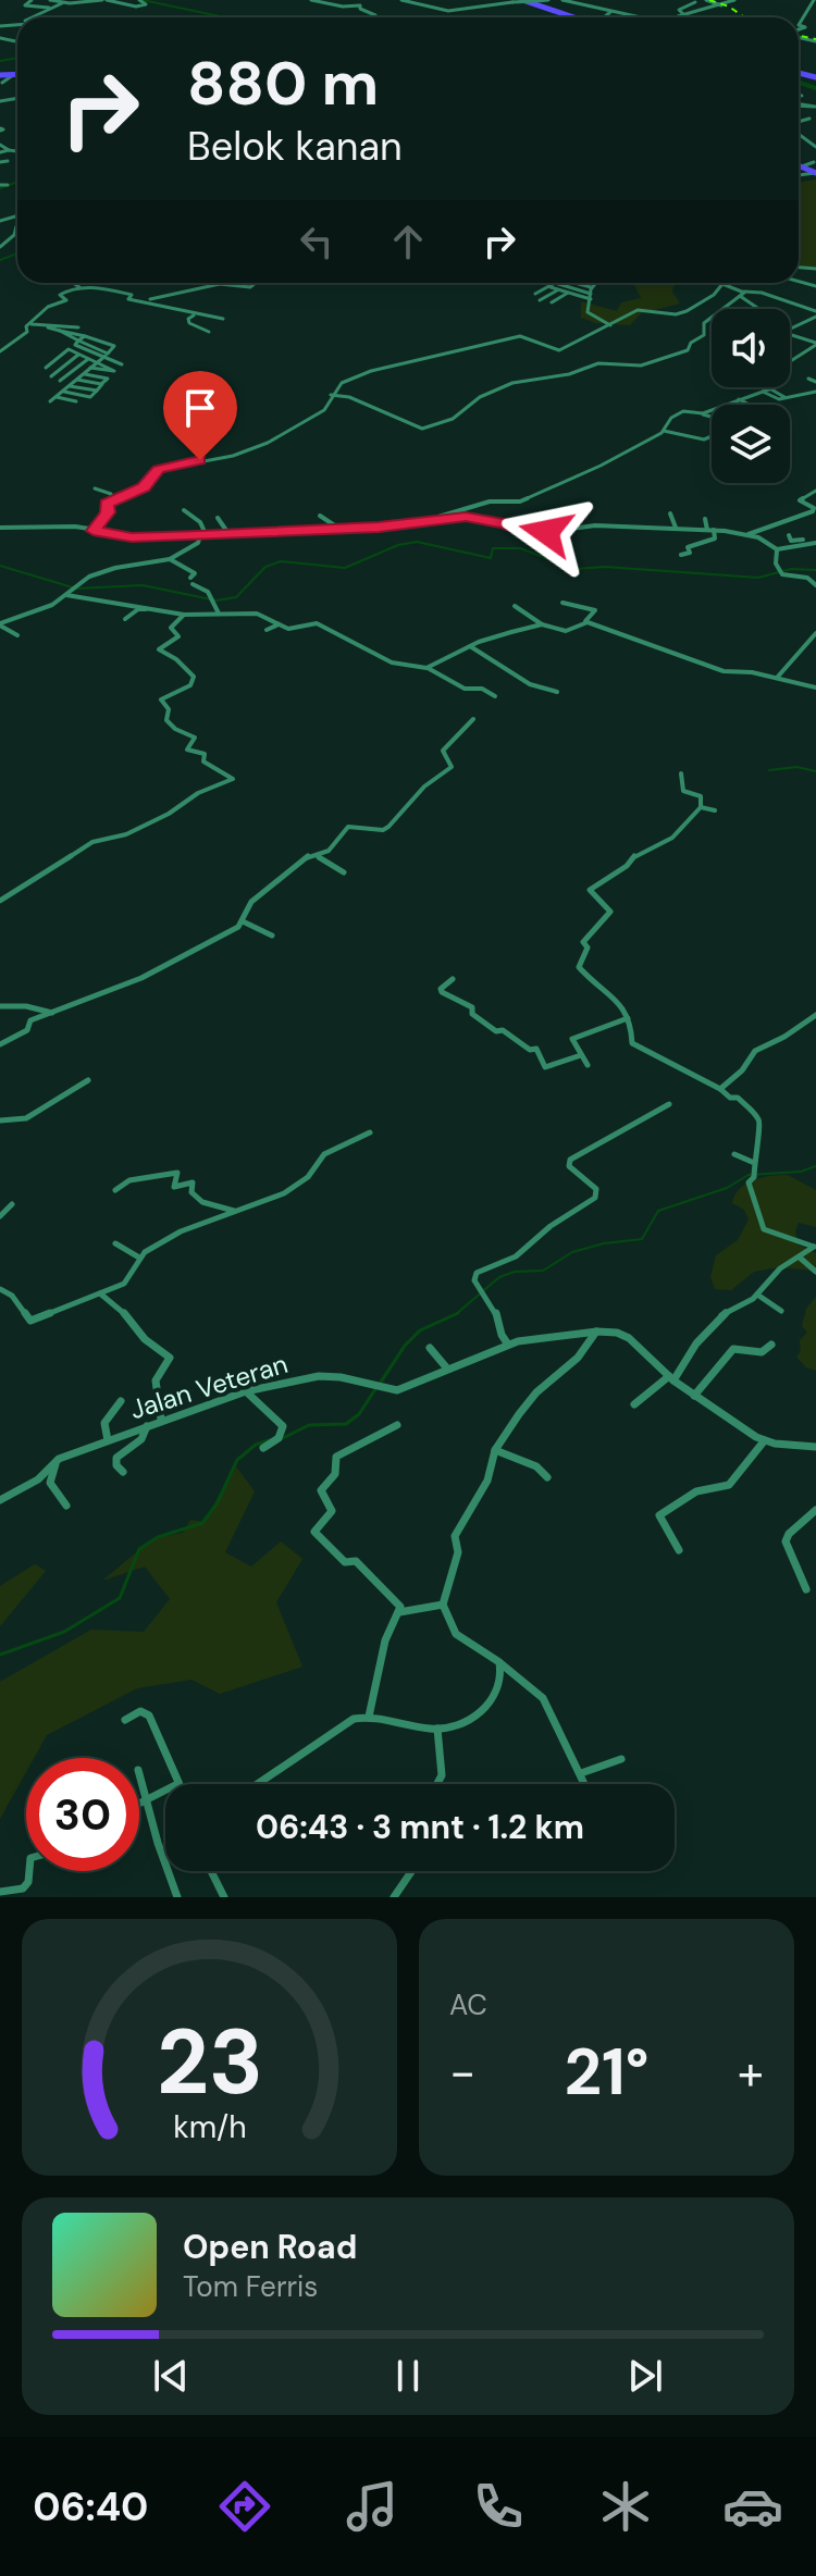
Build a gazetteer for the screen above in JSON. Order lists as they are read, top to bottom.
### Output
{
  "streets": {
    "street": ["Jalan Veteran"]
  },
  "page": {
    "turn": ["880 m", "Belok kanan"],
    "limit": "30",
    "trip": "06:43 · 3 mnt · 1.2 km",
    "tile": "AC",
    "heat": ["−", "21°", "+"],
    "song": ["Open Road", "Tom Ferris"],
    "tabs": "06:40",
    "gauge": ["23", "km/h"]
  }
}
